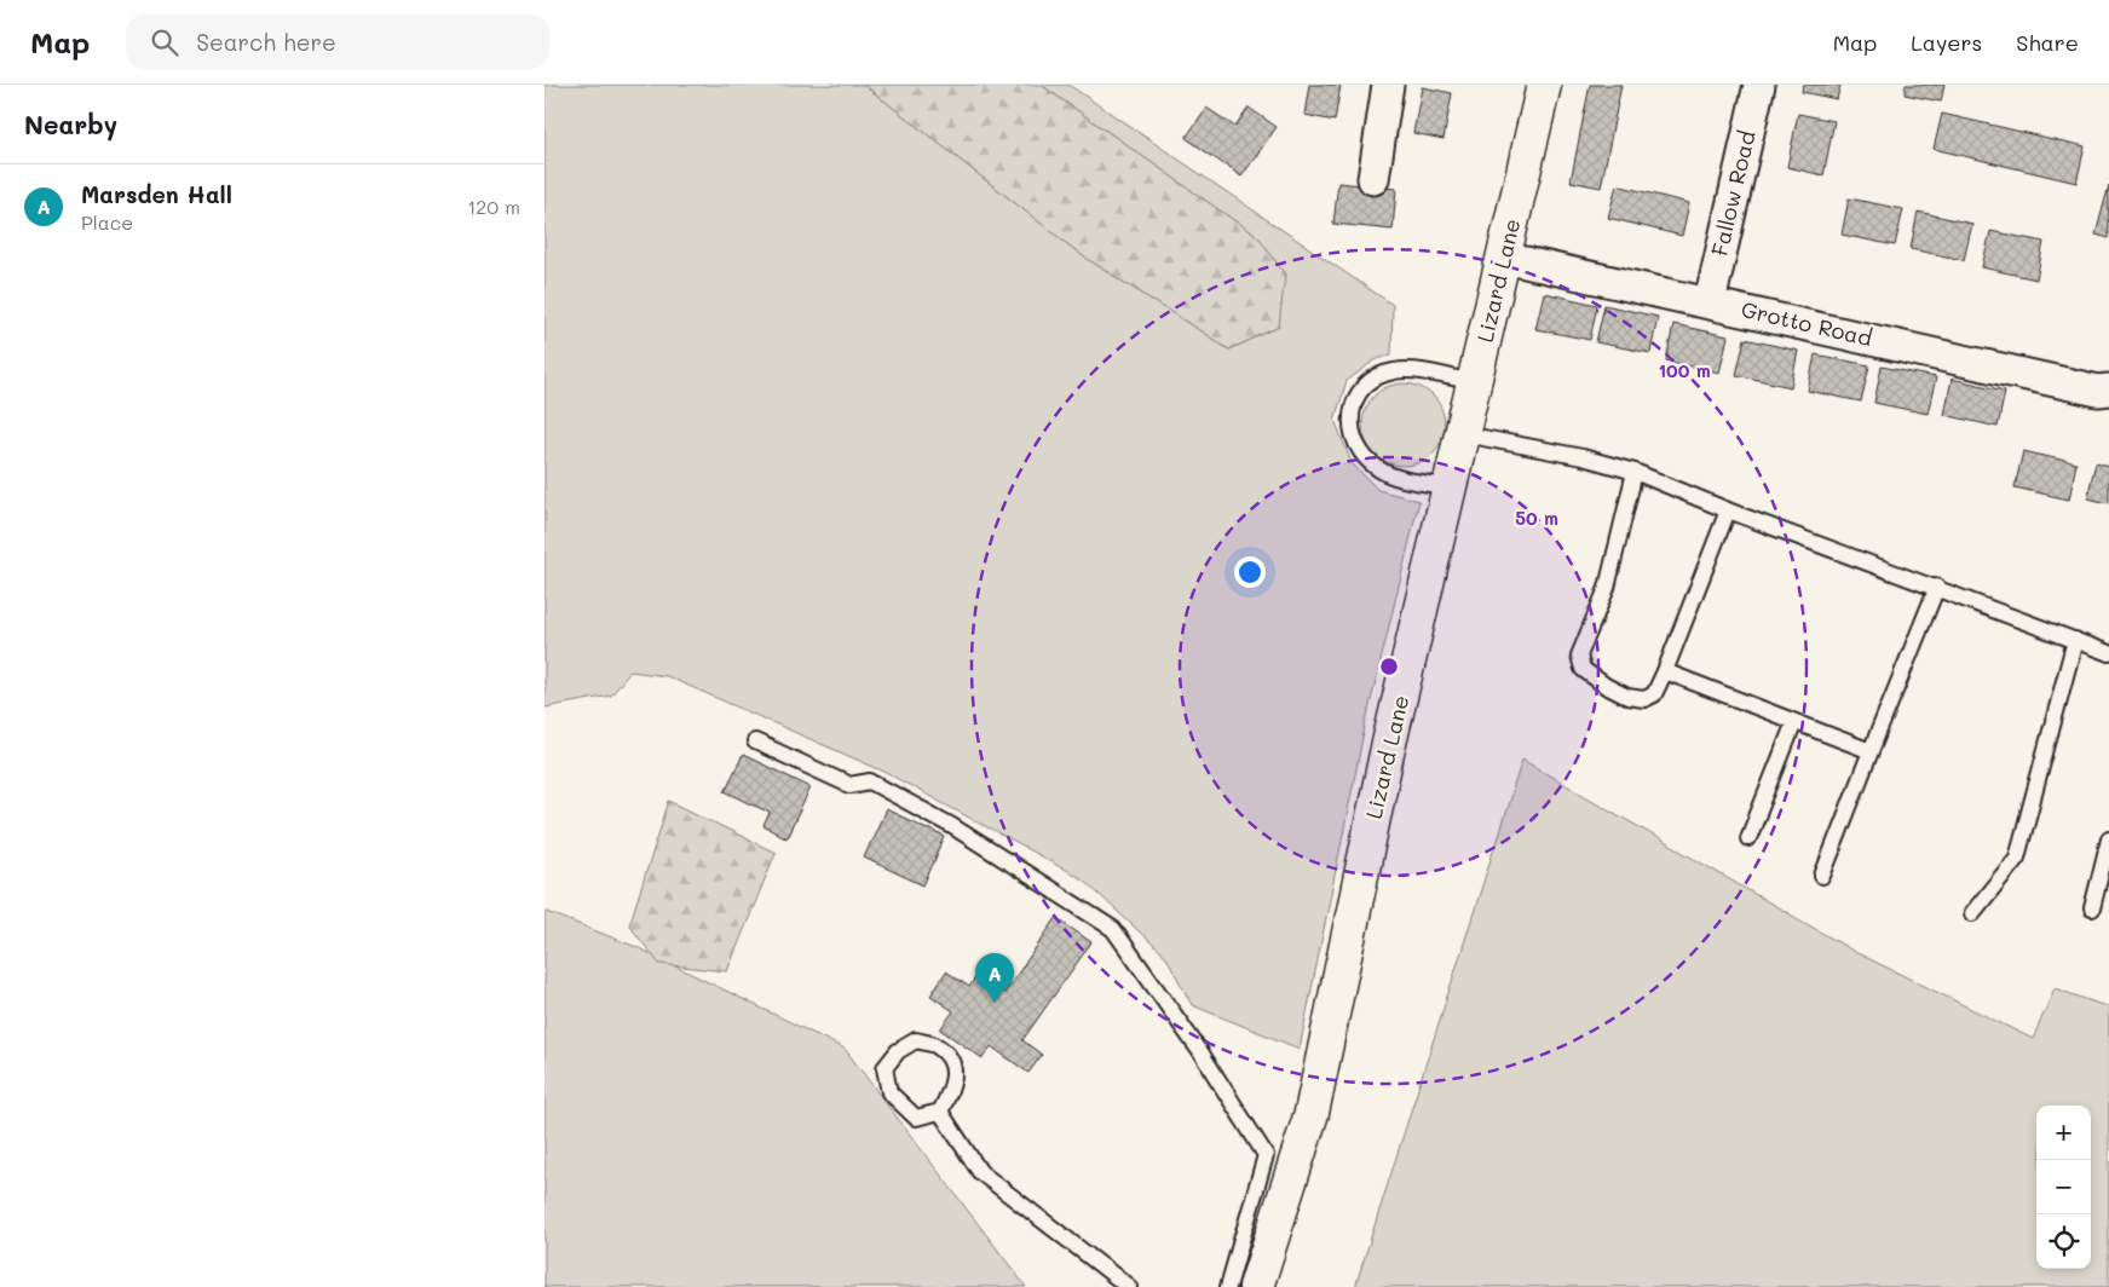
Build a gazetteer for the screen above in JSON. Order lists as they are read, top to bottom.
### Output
{
  "streets": {
    "street": ["Fallow Road", "Lizard Lane", "Grotto Road"]
  },
  "crossings": [
    ["Fallow Road", "Grotto Road"],
    ["Lizard Lane", "Grotto Road"]
  ],
  "page": {
    "header": "Map",
    "search": "Search here",
    "nav": ["Map", "Layers", "Share"],
    "heading": "Nearby",
    "list": [
      {
        "mark": "A",
        "name": "Marsden Hall",
        "note": "Place",
        "value": "120 m"
      }
    ],
    "pins": "A",
    "map_buttons": ["+", "−"]
  },
  "rings": ["100 m", "50 m"]
}
